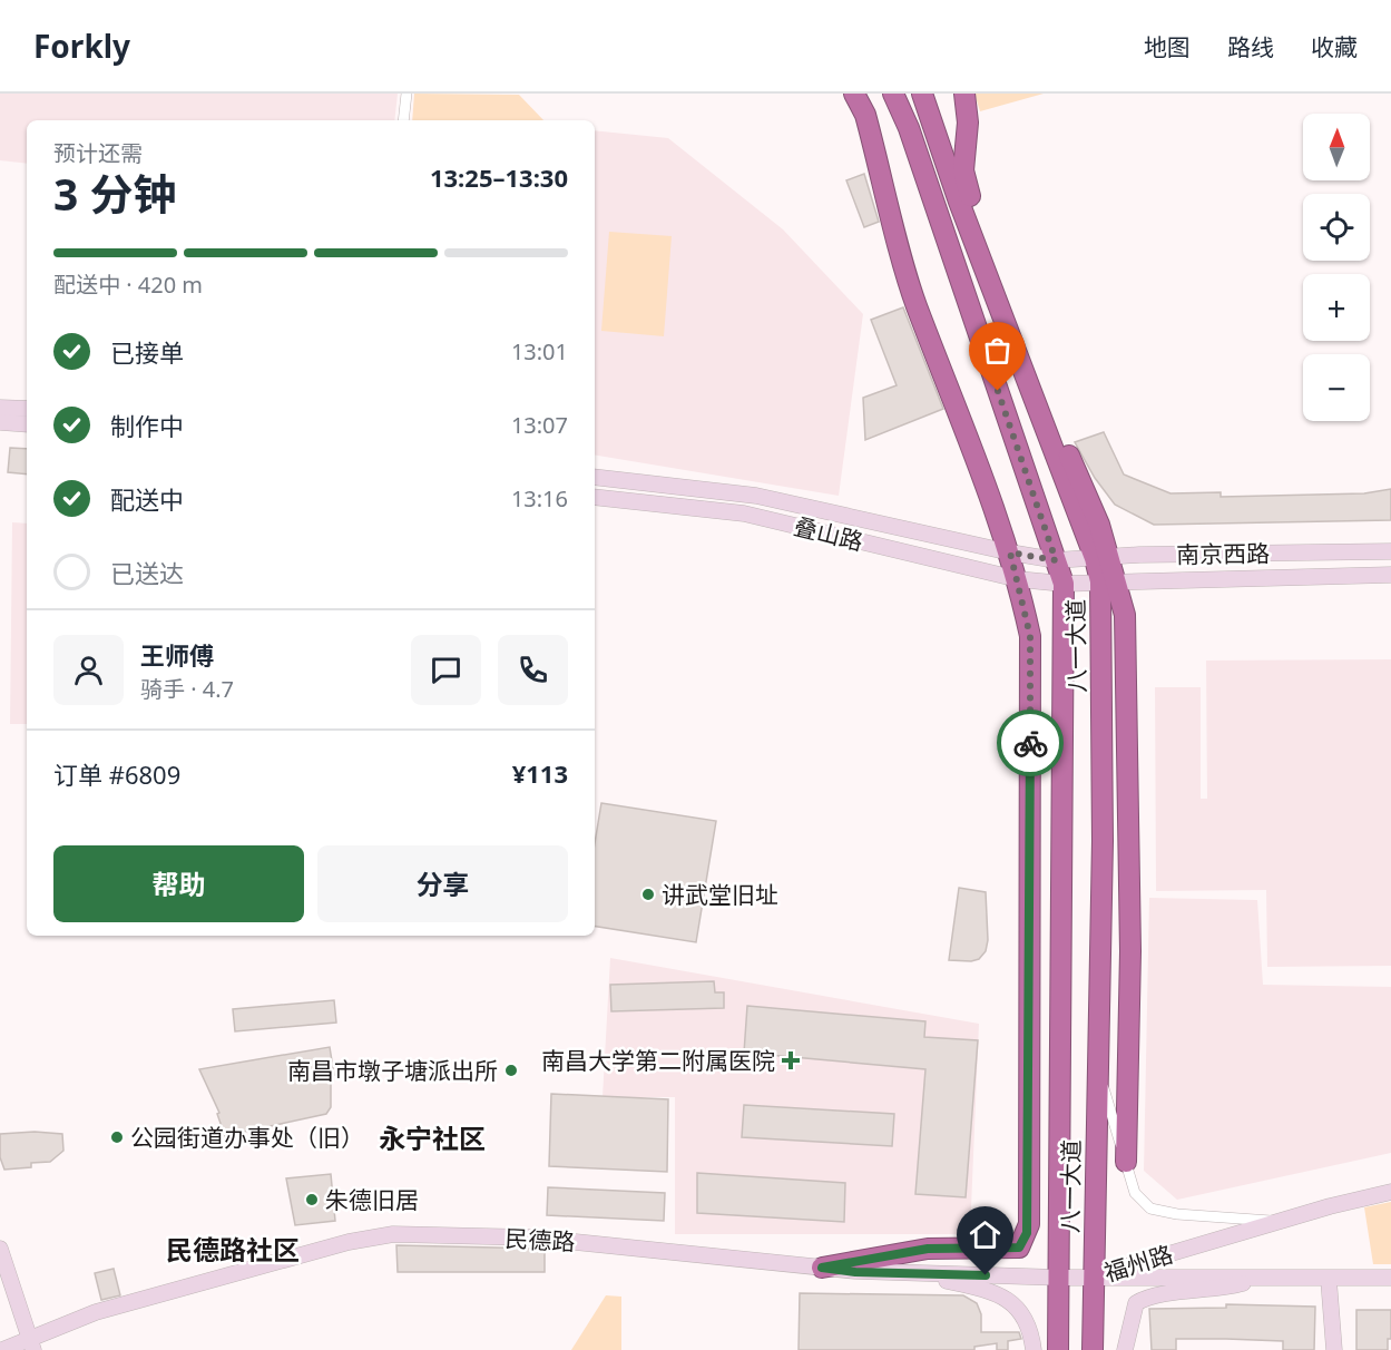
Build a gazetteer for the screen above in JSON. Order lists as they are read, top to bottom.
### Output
{
  "streets": {
    "highway": ["八一大道"],
    "main road": [
      "叠山路",
      "南京西路",
      "民德路",
      "福州路"
    ]
  },
  "crossings": [
    ["叠山路", "南京西路"],
    ["叠山路", "八一大道"],
    ["南京西路", "八一大道"],
    ["八一大道", "民德路"],
    ["八一大道", "福州路"],
    ["民德路", "福州路"]
  ],
  "districts": ["永宁社区", "民德路社区"],
  "places": {
    "other": [
      "讲武堂旧址",
      "南昌市墩子塘派出所",
      "公园街道办事处（旧）",
      "朱德旧居"
    ],
    "health": ["南昌大学第二附属医院"]
  },
  "north": "top",
  "page": {
    "header": "Forkly",
    "nav": ["地图", "路线", "收藏"],
    "map_buttons": ["+", "−"],
    "heading": ["3 分钟", "预计还需", "13:25–13:30"],
    "panel": [
      "王师傅",
      "骑手 · 4.7",
      "订单 #6809",
      "¥113"
    ],
    "bar": "配送中 · 420 m",
    "list": [
      ["已接单", "13:01"],
      ["制作中", "13:07"],
      ["配送中", "13:16"],
      "已送达"
    ],
    "buttons": ["帮助", "分享"]
  }
}
